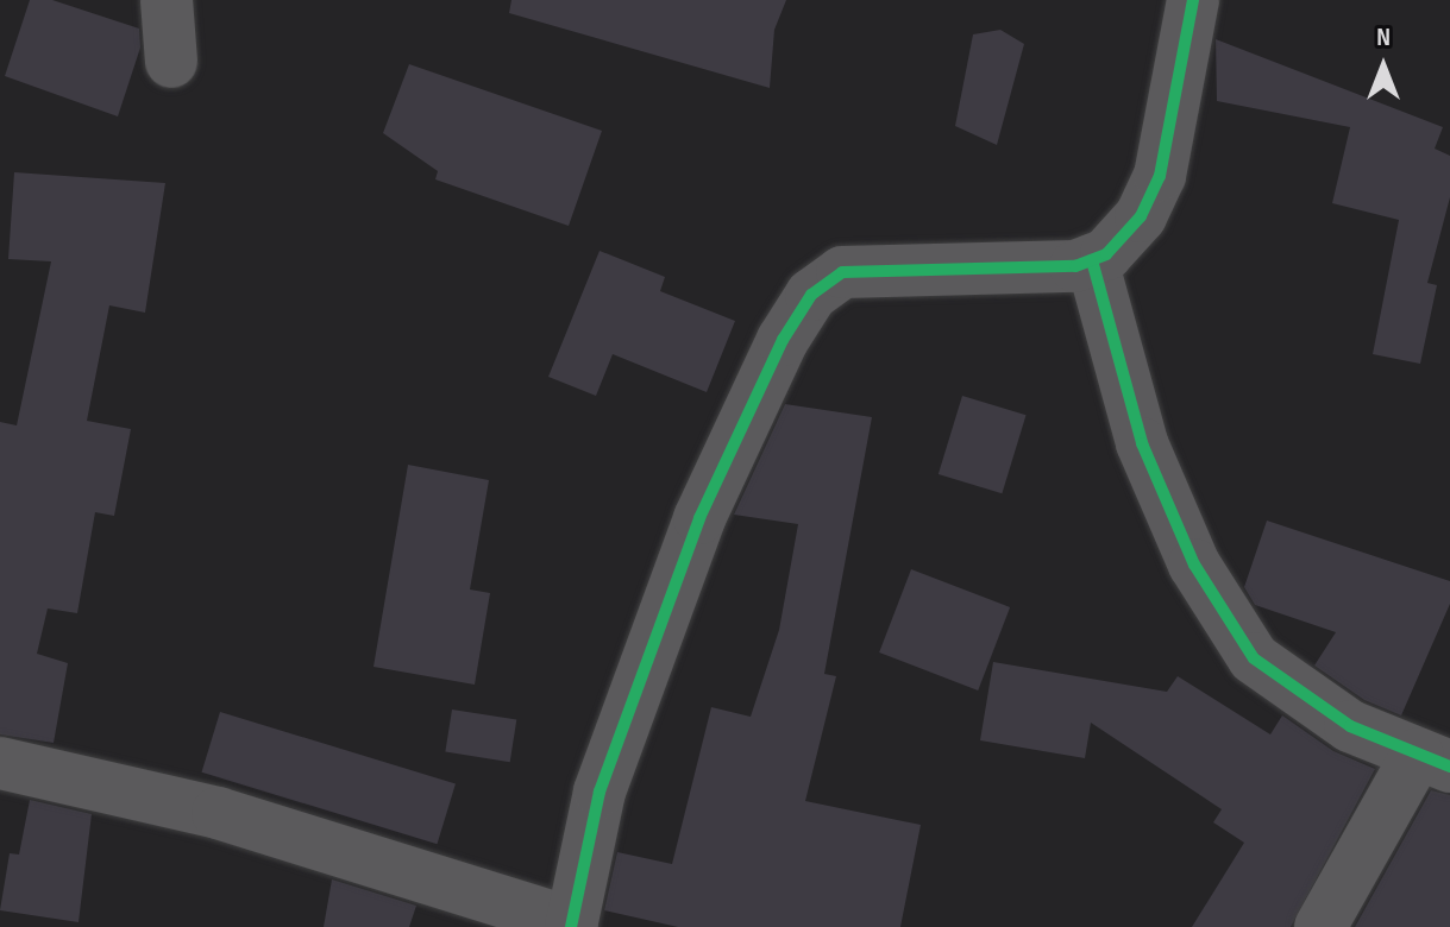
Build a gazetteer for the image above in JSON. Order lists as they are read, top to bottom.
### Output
{
  "north": "top"
}
